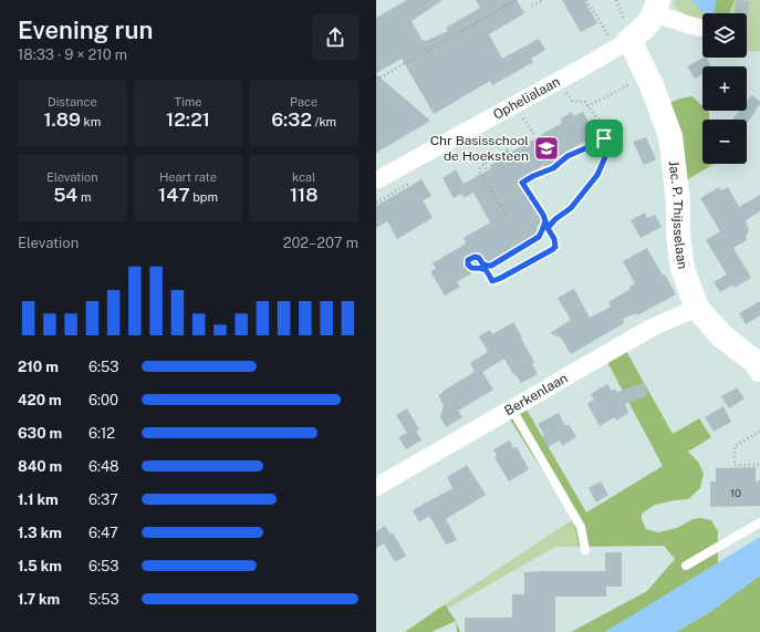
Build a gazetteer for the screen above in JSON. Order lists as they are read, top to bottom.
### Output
{
  "streets": {
    "street": ["Ophelialaan", "Jac. P. Thijsselaan", "Berkenlaan"]
  },
  "crossings": [
    ["Ophelialaan", "Jac. P. Thijsselaan"],
    ["Jac. P. Thijsselaan", "Berkenlaan"]
  ],
  "places": {
    "school or university": ["Chr Basisschool de Hoeksteen"]
  },
  "house_numbers": ["10"],
  "page": {
    "heading": ["Evening run", "18:33 · 9 × 210 m"],
    "map_buttons": ["+", "−"],
    "stats": [
      ["Distance", "1.89 km"],
      ["Time", "12:21"],
      ["Pace", "6:32 /km"],
      ["Elevation", "54 m"],
      ["Heart rate", "147 bpm"],
      ["kcal", "118"]
    ],
    "chart": ["Elevation", "202–207 m"],
    "list": [
      {
        "name": "210 m",
        "note": "6:53"
      },
      {
        "name": "420 m",
        "note": "6:00"
      },
      {
        "name": "630 m",
        "note": "6:12"
      },
      {
        "name": "840 m",
        "note": "6:48"
      },
      {
        "name": "1.1 km",
        "note": "6:37"
      },
      {
        "name": "1.3 km",
        "note": "6:47"
      },
      {
        "name": "1.5 km",
        "note": "6:53"
      },
      {
        "name": "1.7 km",
        "note": "5:53"
      }
    ]
  }
}
